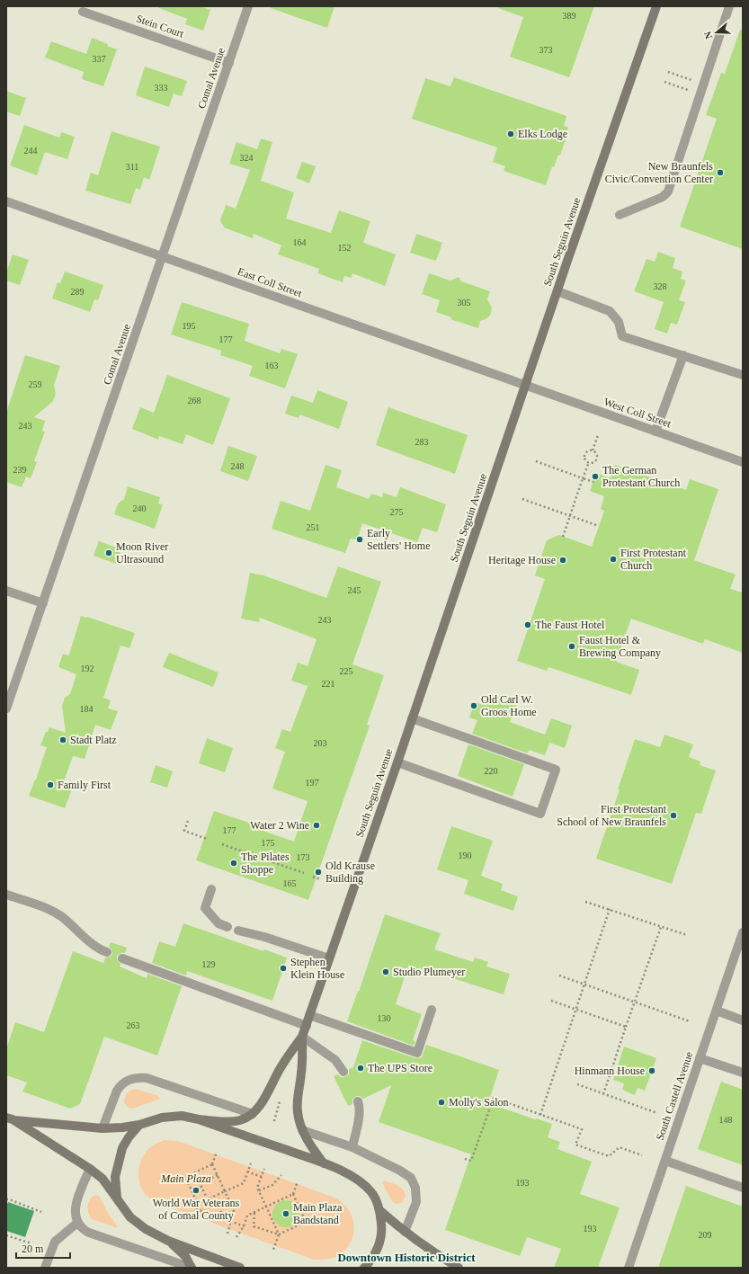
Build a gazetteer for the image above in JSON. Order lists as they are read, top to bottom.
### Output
{
  "streets": {
    "main road": ["South Seguin Avenue"],
    "street": [
      "Stein Court",
      "Comal Avenue",
      "East Coll Street",
      "West Coll Street",
      "South Castell Avenue"
    ]
  },
  "crossings": [
    ["Stein Court", "Comal Avenue"],
    ["Comal Avenue", "East Coll Street"],
    ["South Seguin Avenue", "East Coll Street"],
    ["South Seguin Avenue", "West Coll Street"],
    ["East Coll Street", "West Coll Street"]
  ],
  "districts": ["Downtown Historic District"],
  "parks": ["Main Plaza"],
  "places": [
    "Elks Lodge",
    "New Braunfels Civic/Convention Center",
    "The German Protestant Church",
    "Early Settlers' Home",
    "Moon River Ultrasound",
    "First Protestant Church",
    "Heritage House",
    "The Faust Hotel",
    "Faust Hotel & Brewing Company",
    "Old Carl W. Groos Home",
    "Stadt Platz",
    "Family First",
    "First Protestant School of New Braunfels",
    "Water 2 Wine",
    "The Pilates Shoppe",
    "Old Krause Building",
    "Stephen Klein House",
    "Studio Plumeyer",
    "The UPS Store",
    "Hinmann House",
    "Molly's Salon",
    "World War Veterans of Comal County",
    "Main Plaza Bandstand"
  ],
  "house_numbers": [
    "389",
    "373",
    "337",
    "333",
    "244",
    "324",
    "311",
    "164",
    "152",
    "328",
    "289",
    "305",
    "195",
    "177",
    "163",
    "259",
    "268",
    "243",
    "283",
    "248",
    "239",
    "240",
    "275",
    "251",
    "245",
    "243",
    "192",
    "225",
    "221",
    "184",
    "203",
    "220",
    "197",
    "177",
    "175",
    "190",
    "173",
    "165",
    "129",
    "130",
    "263",
    "148",
    "193",
    "193",
    "209"
  ],
  "scale_bar": "20 m",
  "north": "left"
}
